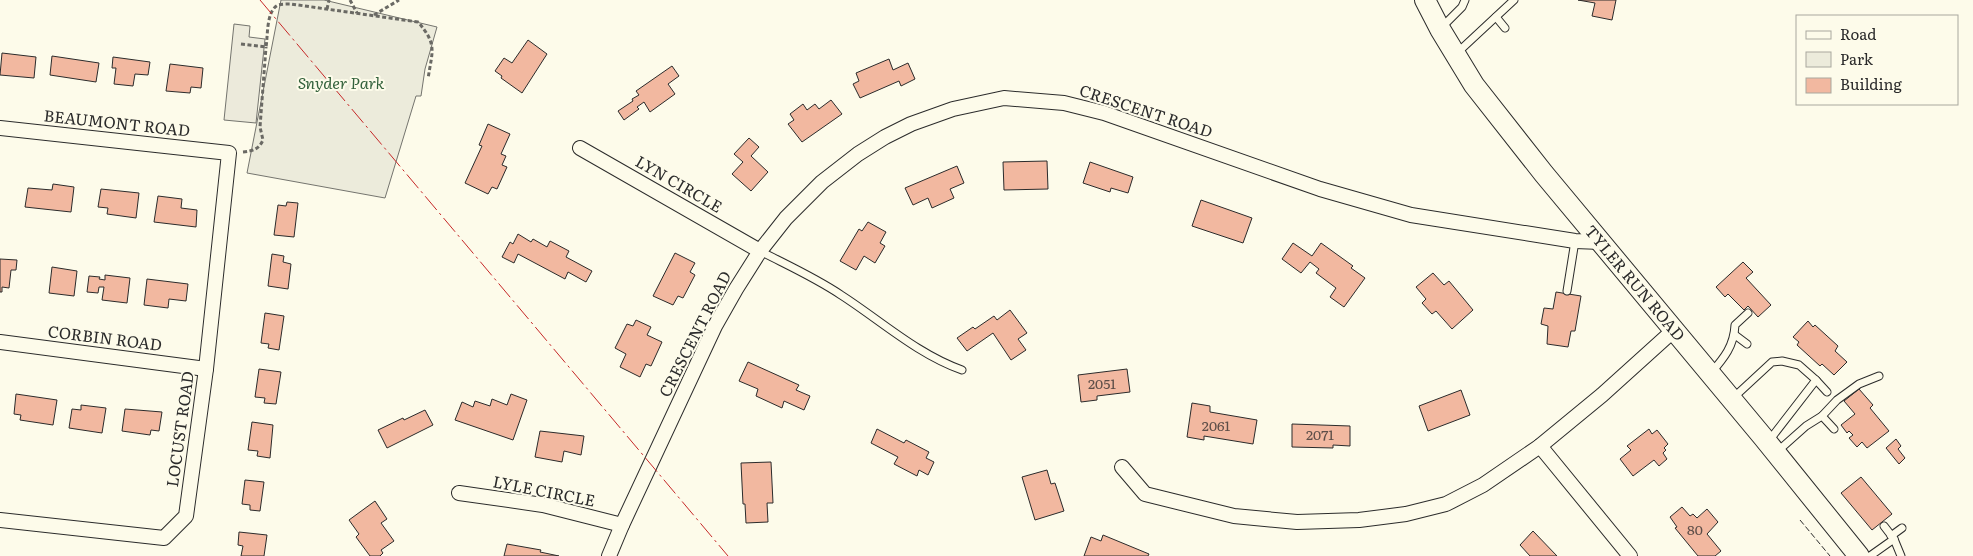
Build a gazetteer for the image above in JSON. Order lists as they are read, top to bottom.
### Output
{
  "streets": {
    "street": [
      "CRESCENT ROAD",
      "BEAUMONT ROAD",
      "LYN CIRCLE",
      "TYLER RUN ROAD",
      "CORBIN ROAD",
      "LOCUST ROAD",
      "LYLE CIRCLE"
    ]
  },
  "crossings": [
    ["CRESCENT ROAD", "LYN CIRCLE"],
    ["CRESCENT ROAD", "TYLER RUN ROAD"],
    ["CRESCENT ROAD", "LYLE CIRCLE"],
    ["BEAUMONT ROAD", "LOCUST ROAD"],
    ["CORBIN ROAD", "LOCUST ROAD"]
  ],
  "parks": ["Snyder Park"],
  "house_numbers": [
    "2051",
    "2061",
    "2071",
    "80"
  ],
  "legend": ["Road", "Park", "Building"]
}
